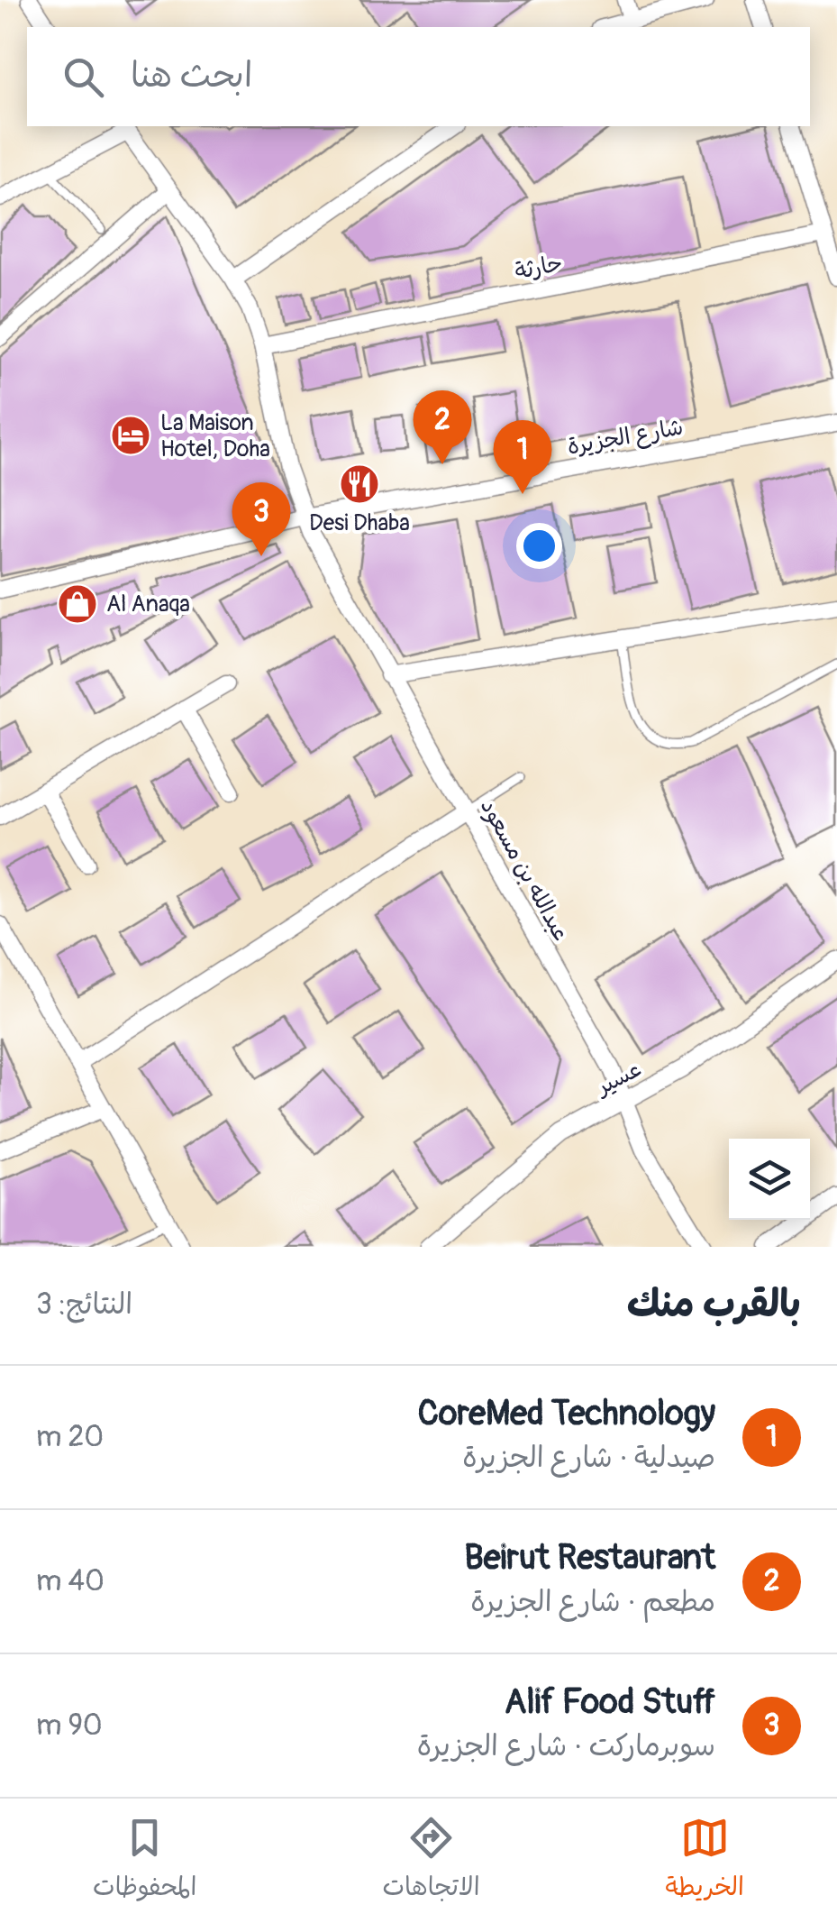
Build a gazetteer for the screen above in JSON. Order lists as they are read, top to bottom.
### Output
{
  "streets": {
    "street": [
      "حارثة",
      "شارع الجزيرة",
      "عبدالله بن مسعود",
      "عسير"
    ]
  },
  "crossings": [
    ["حارثة", "عبدالله بن مسعود"],
    ["شارع الجزيرة", "عبدالله بن مسعود"],
    ["عبدالله بن مسعود", "عسير"]
  ],
  "places": {
    "hotel": ["La Maison Hotel, Doha"],
    "restaurant": ["Desi Dhaba"],
    "shop": ["Al Anaqa"]
  },
  "page": {
    "search": "ابحث هنا",
    "pins": ["2", "1", "3"],
    "heading": ["بالقرب منك", "النتائج: 3"],
    "list": [
      {
        "mark": "1",
        "name": "CoreMed Technology",
        "note": "صيدلية · شارع الجزيرة",
        "value": "20 m"
      },
      {
        "mark": "2",
        "name": "Beirut Restaurant",
        "note": "مطعم · شارع الجزيرة",
        "value": "40 m"
      },
      {
        "mark": "3",
        "name": "Alif Food Stuff",
        "note": "سوبرماركت · شارع الجزيرة",
        "value": "90 m"
      }
    ],
    "nav": ["الخريطة", "الاتجاهات", "المحفوظات"]
  }
}
